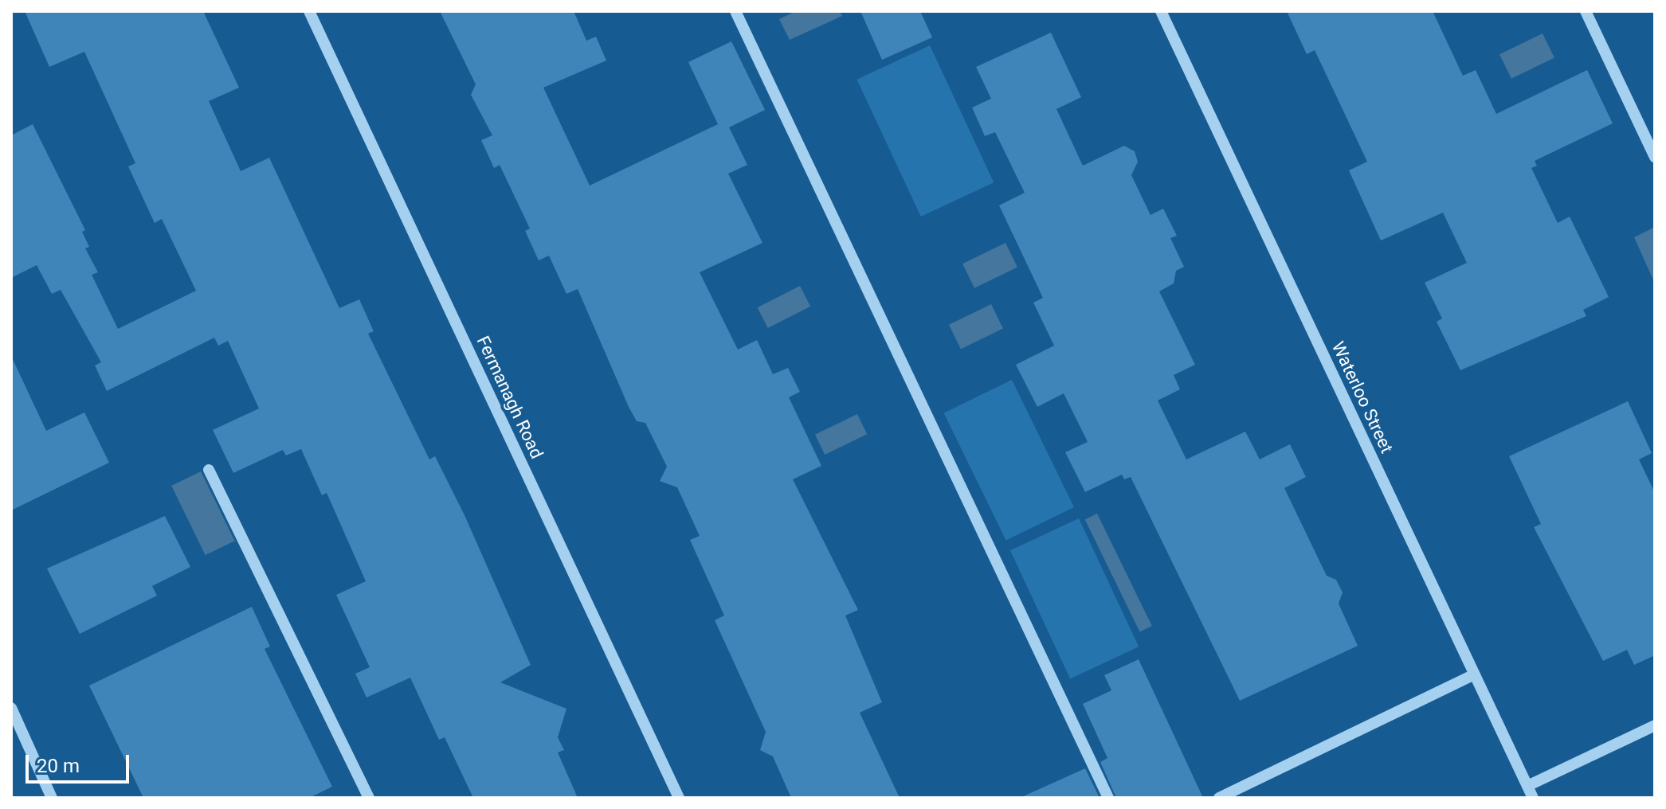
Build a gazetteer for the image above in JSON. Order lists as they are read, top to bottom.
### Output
{
  "streets": {
    "street": ["Fermanagh Road", "Waterloo Street"]
  },
  "scale_bar": "20 m"
}
